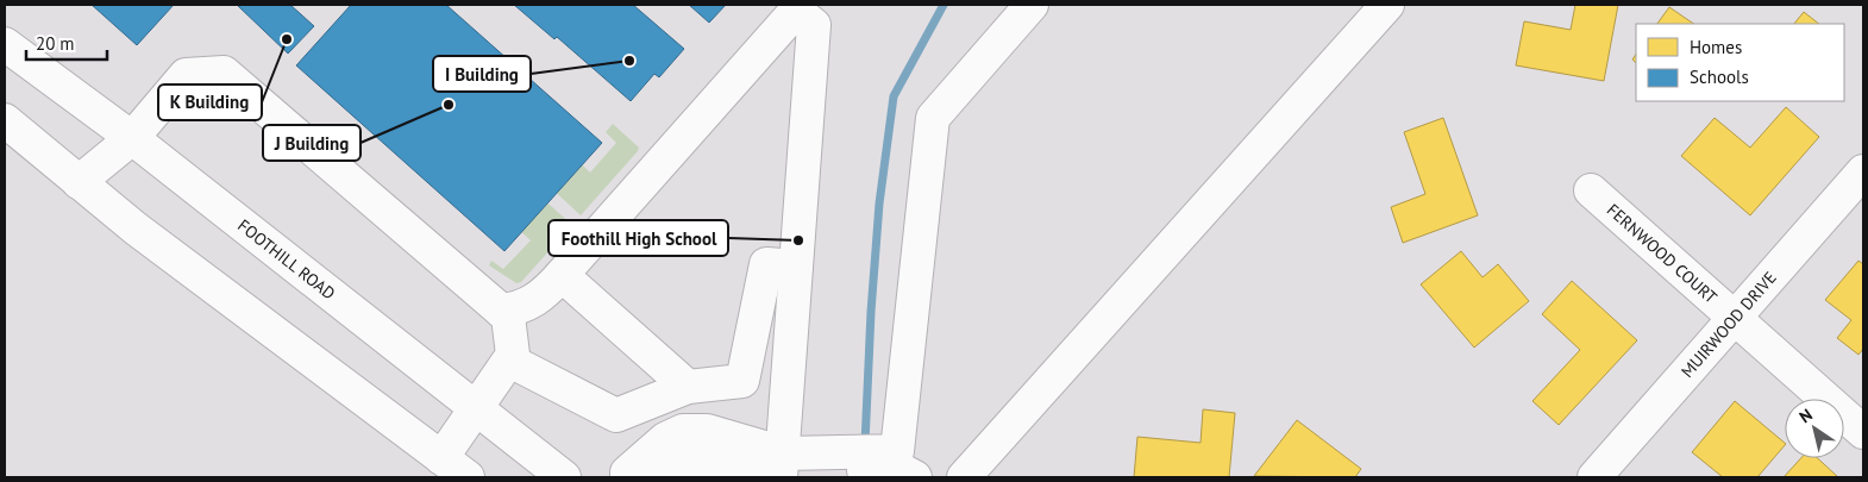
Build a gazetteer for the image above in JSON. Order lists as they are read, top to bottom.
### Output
{
  "streets": {
    "main road": ["FERNWOOD COURT", "FOOTHILL ROAD", "MUIRWOOD DRIVE"]
  },
  "crossings": [
    ["FERNWOOD COURT", "MUIRWOOD DRIVE"]
  ],
  "places": [
    "K Building",
    "I Building",
    "J Building",
    "Foothill High School"
  ],
  "legend": ["Homes", "Schools"],
  "scale_bar": "20 m",
  "north": "top left"
}
